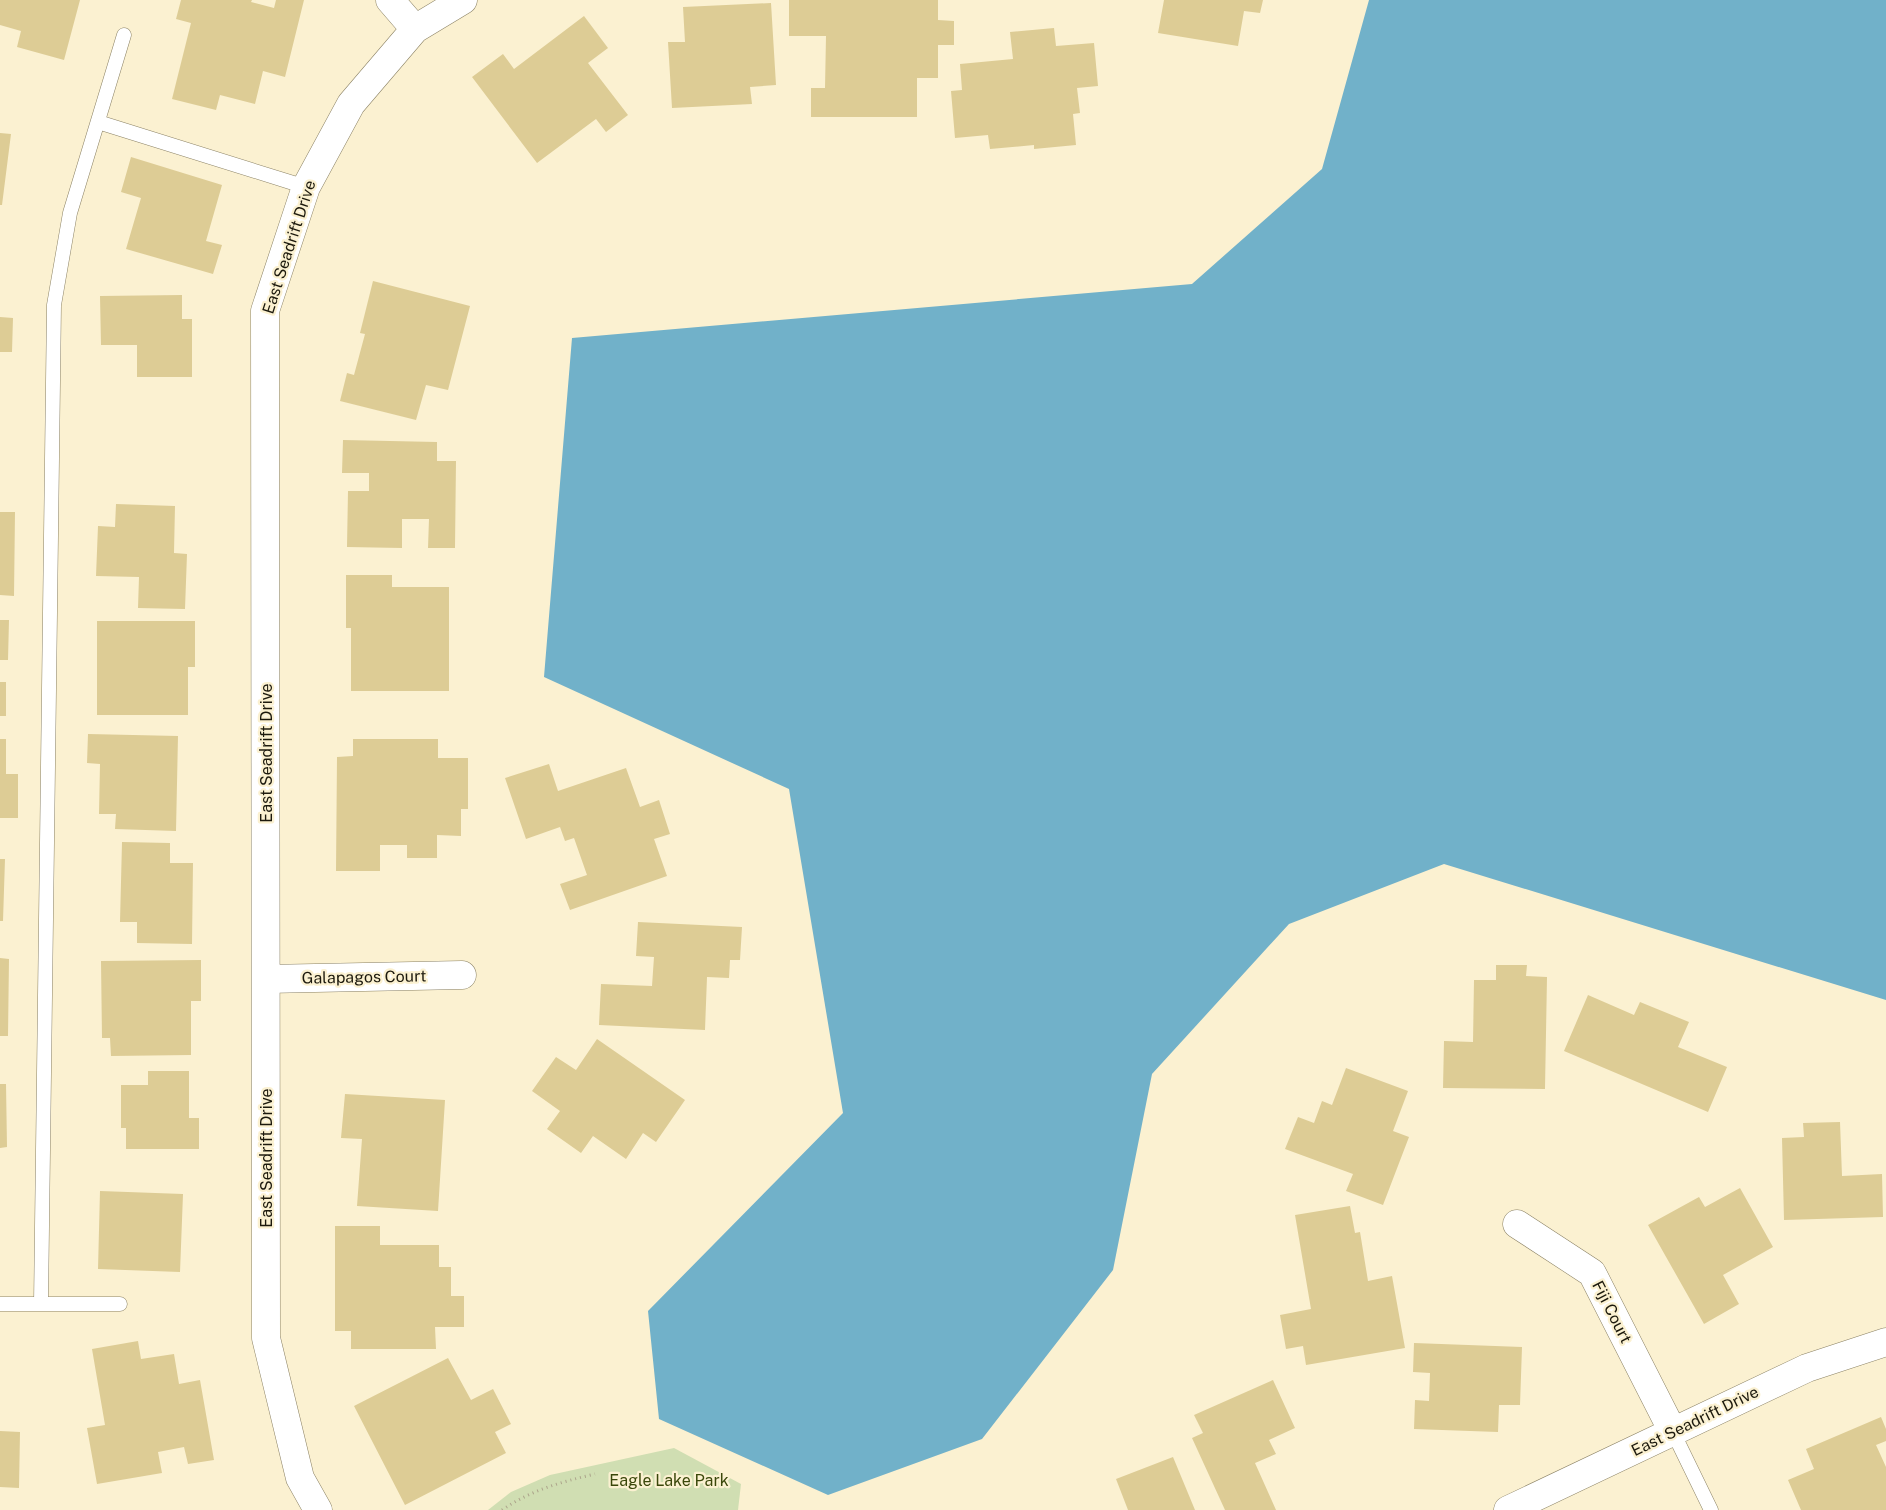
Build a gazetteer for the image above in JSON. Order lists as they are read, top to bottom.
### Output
{
  "streets": {
    "street": ["East Seadrift Drive", "Galapagos Court", "Fiji Court"]
  },
  "crossings": [
    ["East Seadrift Drive", "Galapagos Court"],
    ["East Seadrift Drive", "Fiji Court"]
  ],
  "parks": ["Eagle Lake Park"]
}
